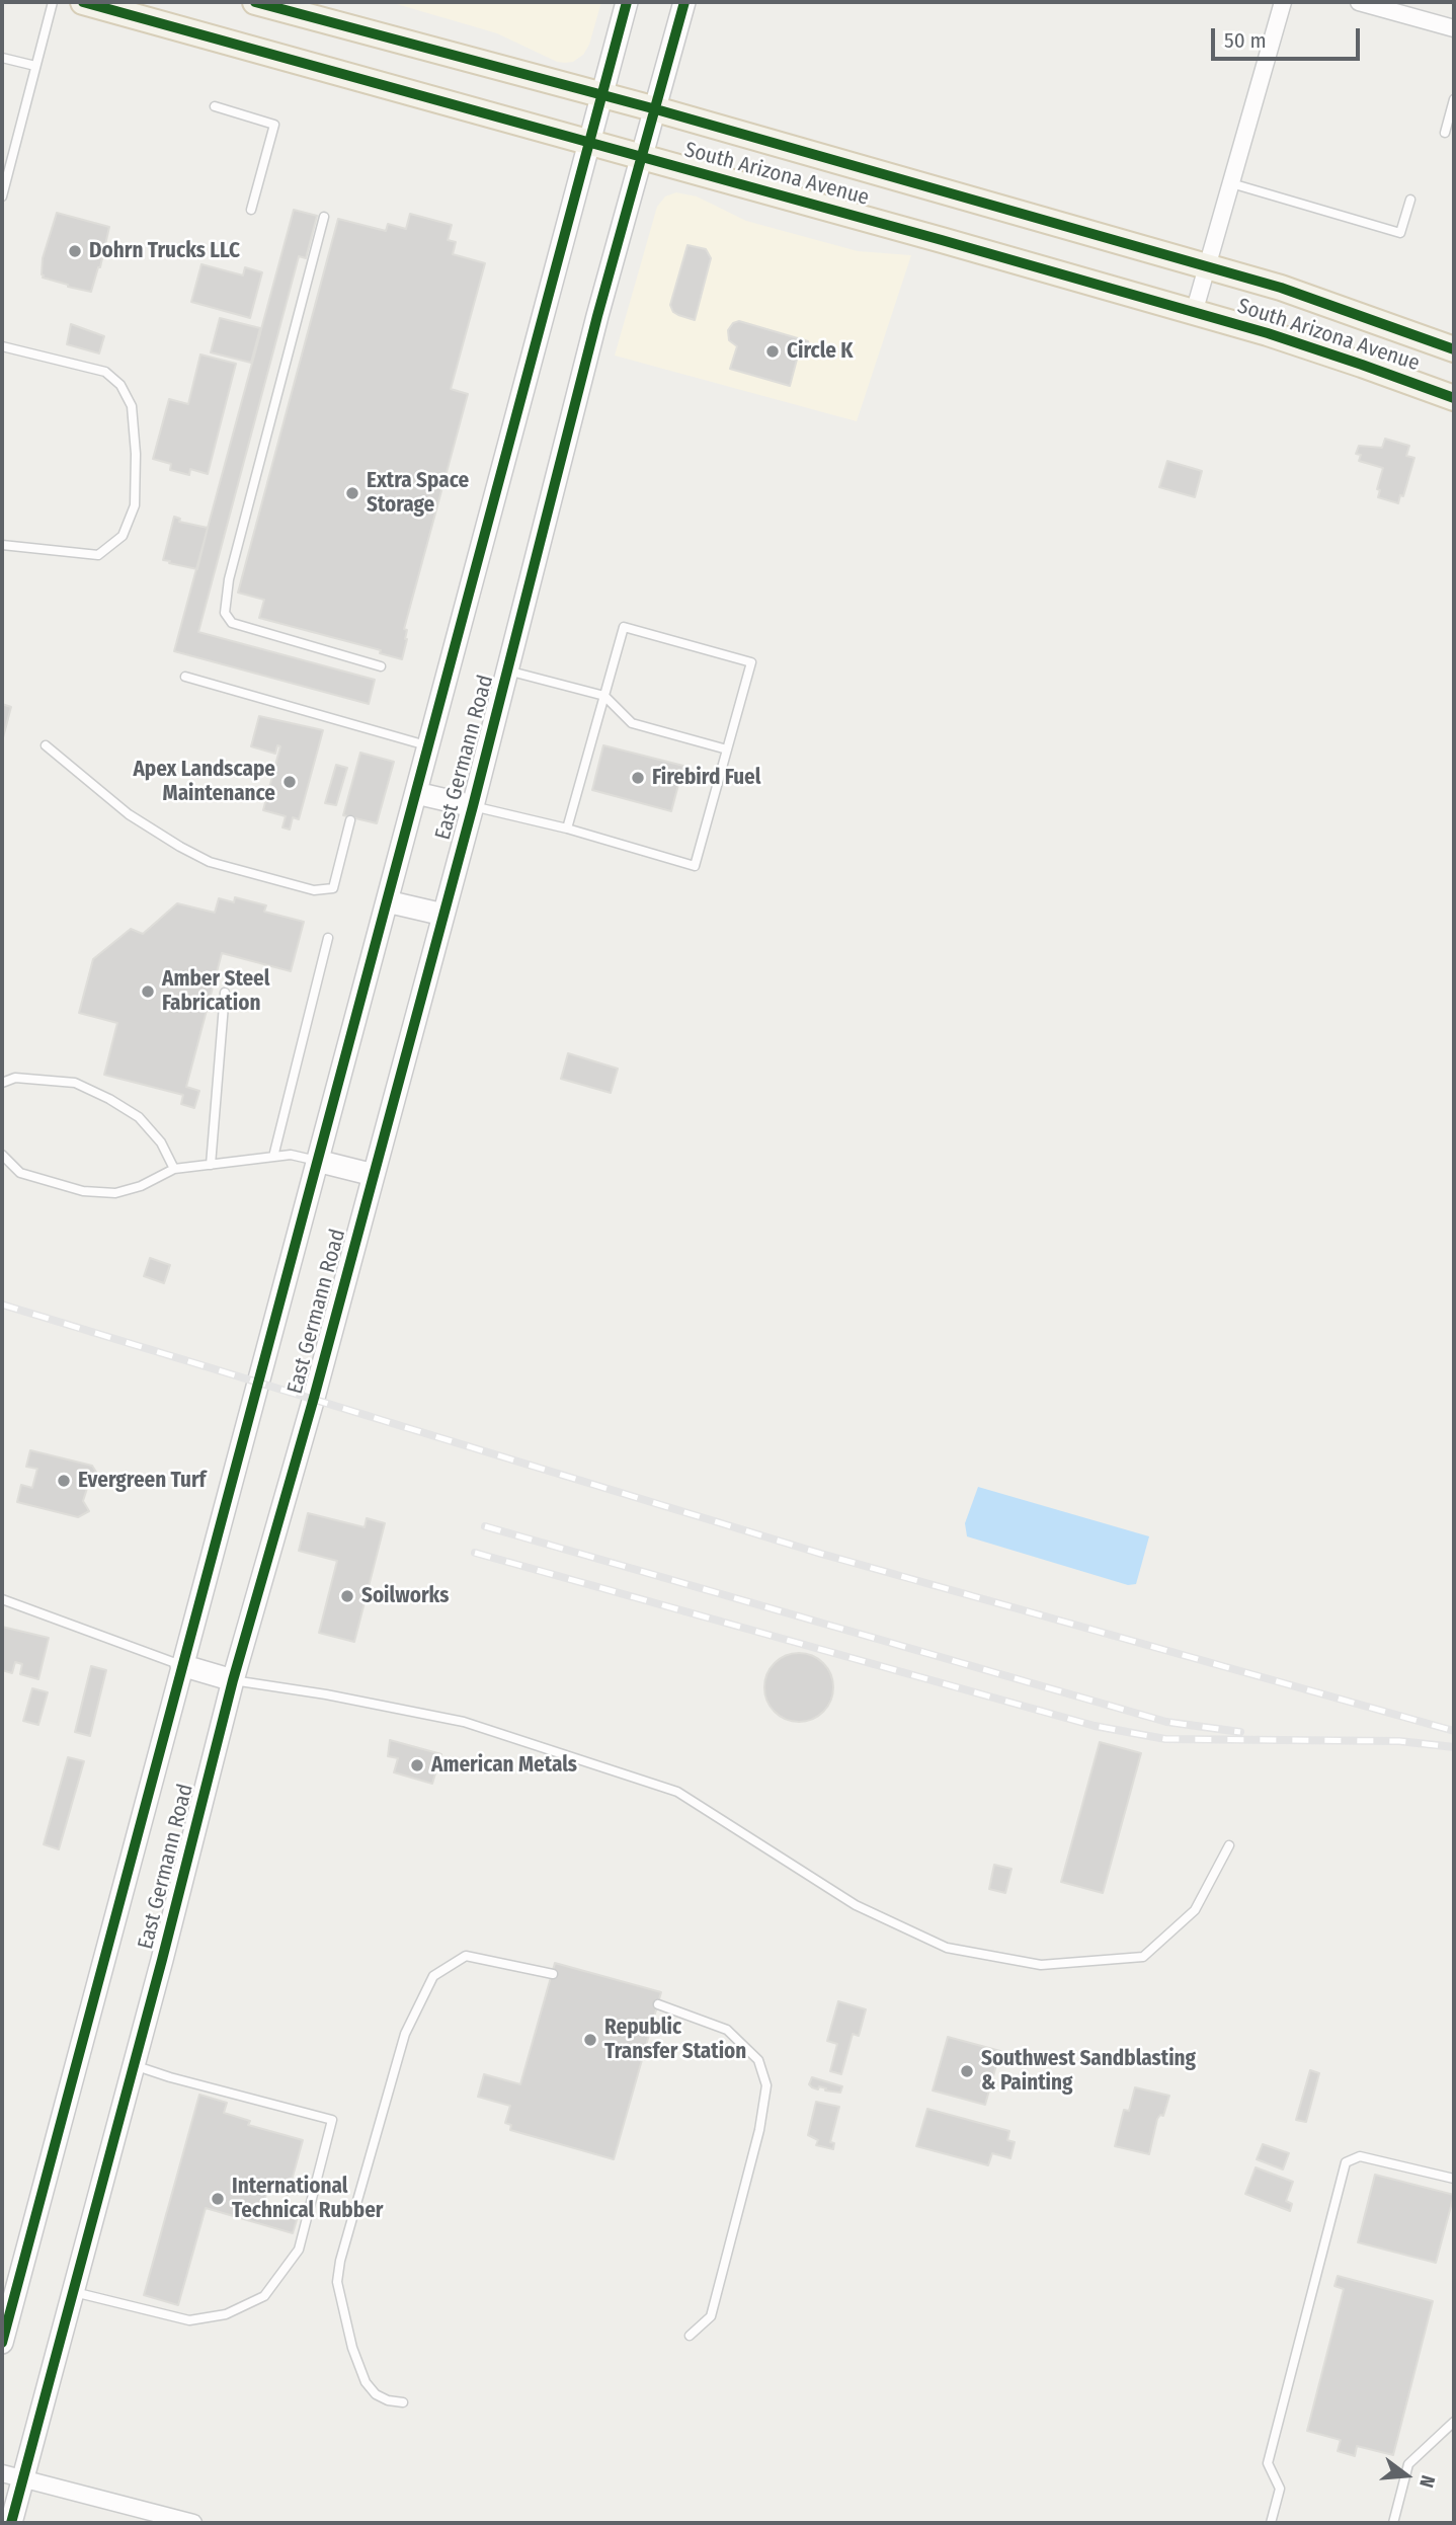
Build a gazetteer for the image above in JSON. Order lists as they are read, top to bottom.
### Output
{
  "streets": {
    "main road": ["South Arizona Avenue", "East Germann Road"]
  },
  "crossings": [
    ["South Arizona Avenue", "East Germann Road"]
  ],
  "places": [
    "Dohrn Trucks LLC",
    "Circle K",
    "Extra Space Storage",
    "Firebird Fuel",
    "Apex Landscape Maintenance",
    "Amber Steel Fabrication",
    "Evergreen Turf",
    "Soilworks",
    "American Metals",
    "Republic Transfer Station",
    "Southwest Sandblasting & Painting",
    "International Technical Rubber"
  ],
  "scale_bar": "50 m",
  "north": "right"
}
